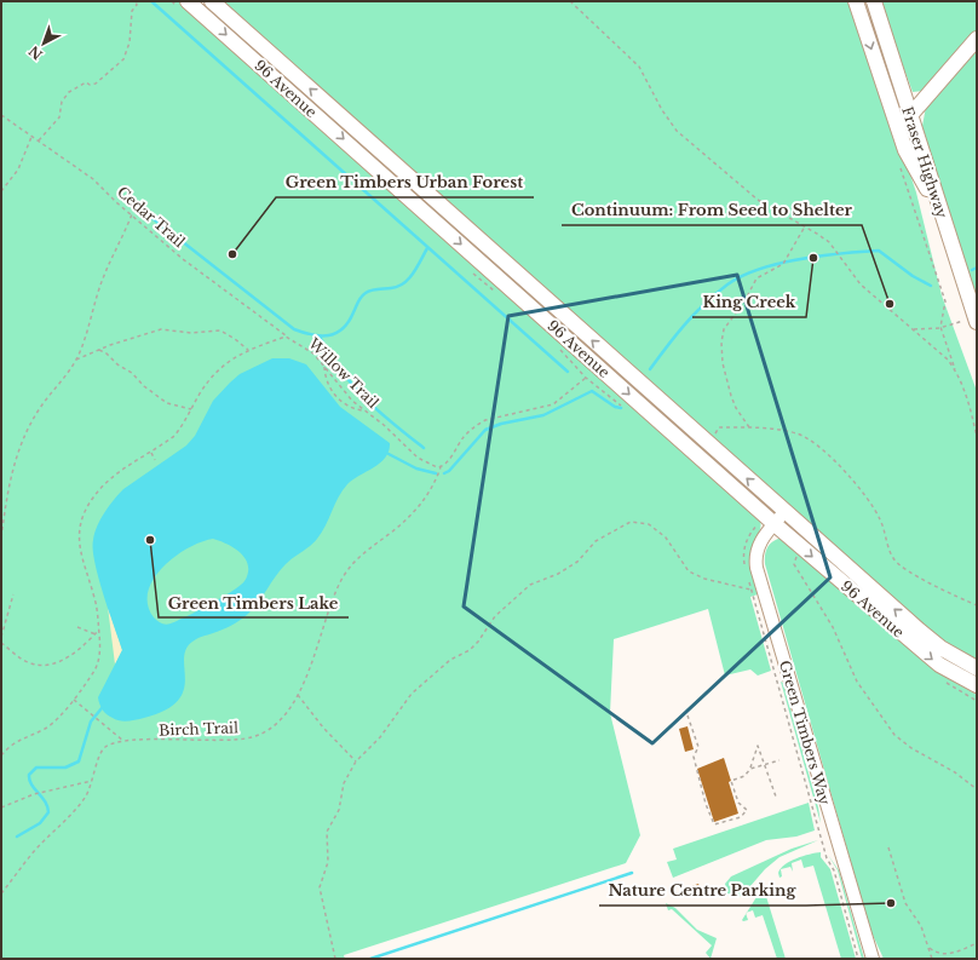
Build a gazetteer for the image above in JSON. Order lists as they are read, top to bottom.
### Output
{
  "streets": {
    "main road": ["96 Avenue", "Fraser Highway"],
    "street": ["Green Timbers Way"],
    "path": ["Cedar Trail", "Willow Trail", "Birch Trail"]
  },
  "crossings": [
    ["96 Avenue", "Green Timbers Way"],
    ["Cedar Trail", "Willow Trail"],
    ["Willow Trail", "Birch Trail"]
  ],
  "places": [
    "Green Timbers Urban Forest",
    "King Creek",
    "Continuum: From Seed to Shelter",
    "Green Timbers Lake",
    "Nature Centre Parking"
  ],
  "north": "bottom left"
}
